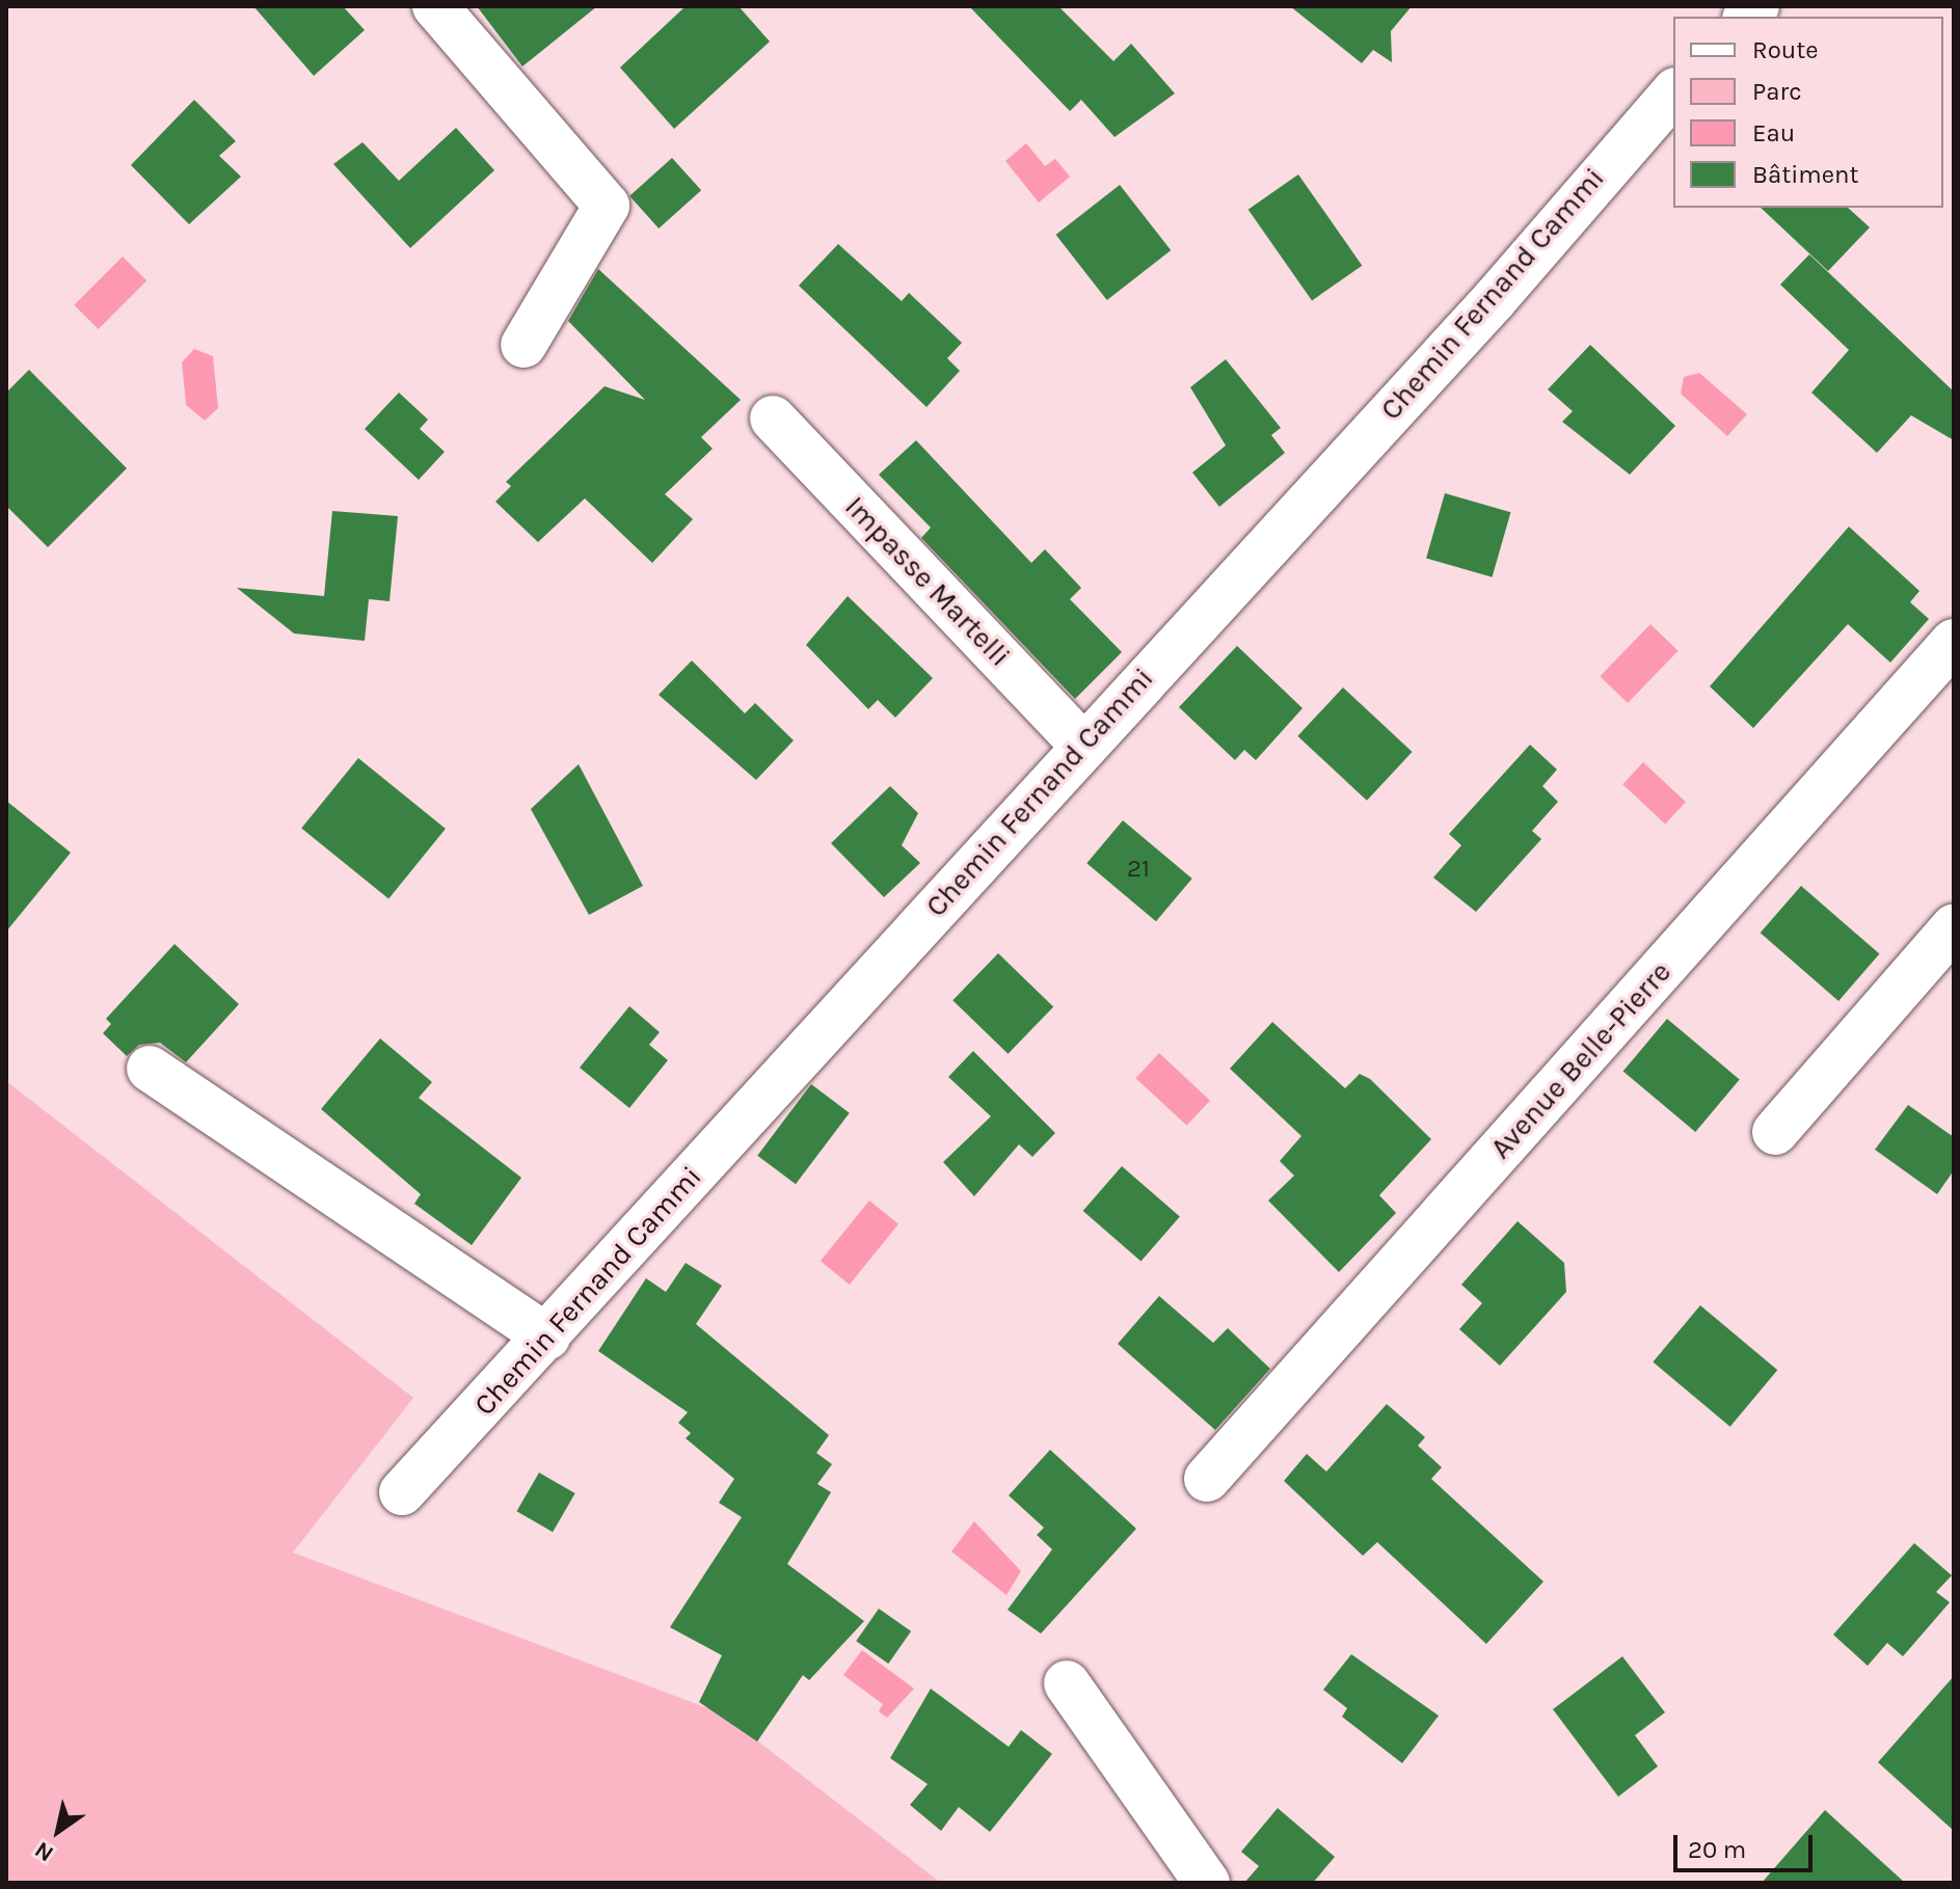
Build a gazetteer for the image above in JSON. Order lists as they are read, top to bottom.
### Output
{
  "streets": {
    "street": ["Chemin Fernand Cammi", "Impasse Martelli", "Avenue Belle-Pierre"]
  },
  "crossings": [
    ["Chemin Fernand Cammi", "Impasse Martelli"]
  ],
  "house_numbers": ["21"],
  "legend": [
    "Route",
    "Parc",
    "Eau",
    "Bâtiment"
  ],
  "scale_bar": "20 m",
  "north": "bottom left"
}
